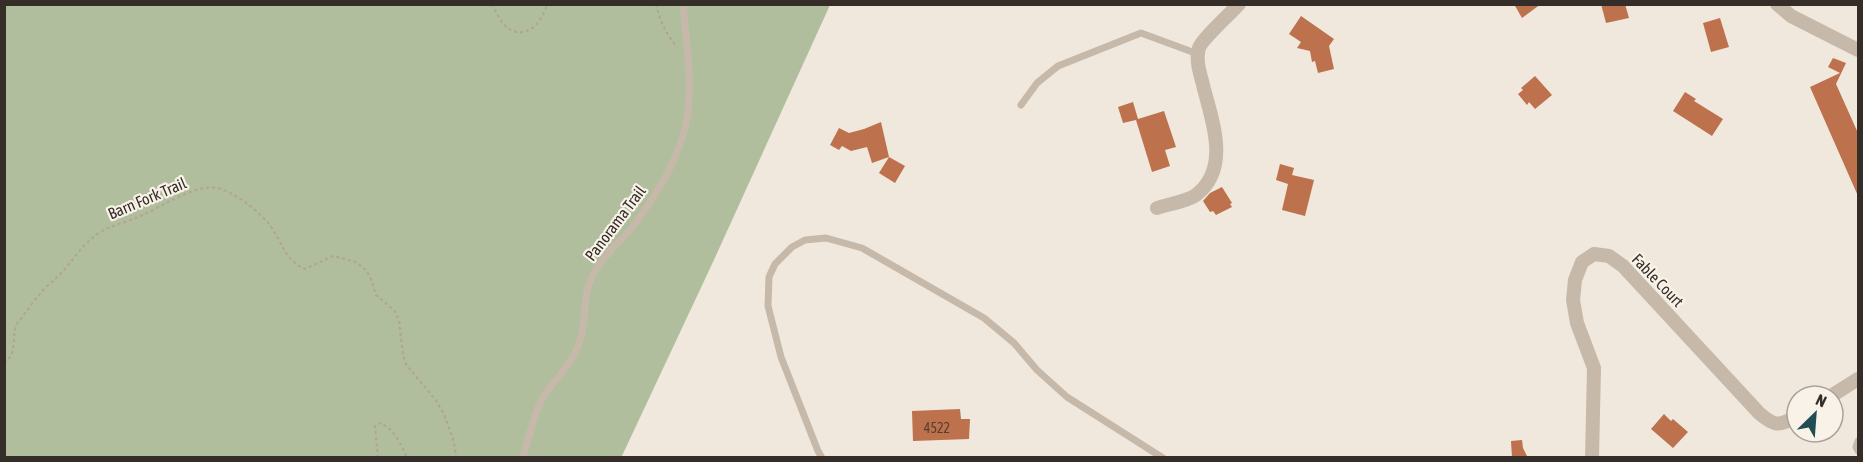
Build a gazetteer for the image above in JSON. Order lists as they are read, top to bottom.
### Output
{
  "streets": {
    "street": ["Fable Court"],
    "lane": ["Panorama Trail"],
    "path": ["Barn Fork Trail"]
  },
  "house_numbers": ["4522"],
  "north": "top right"
}
